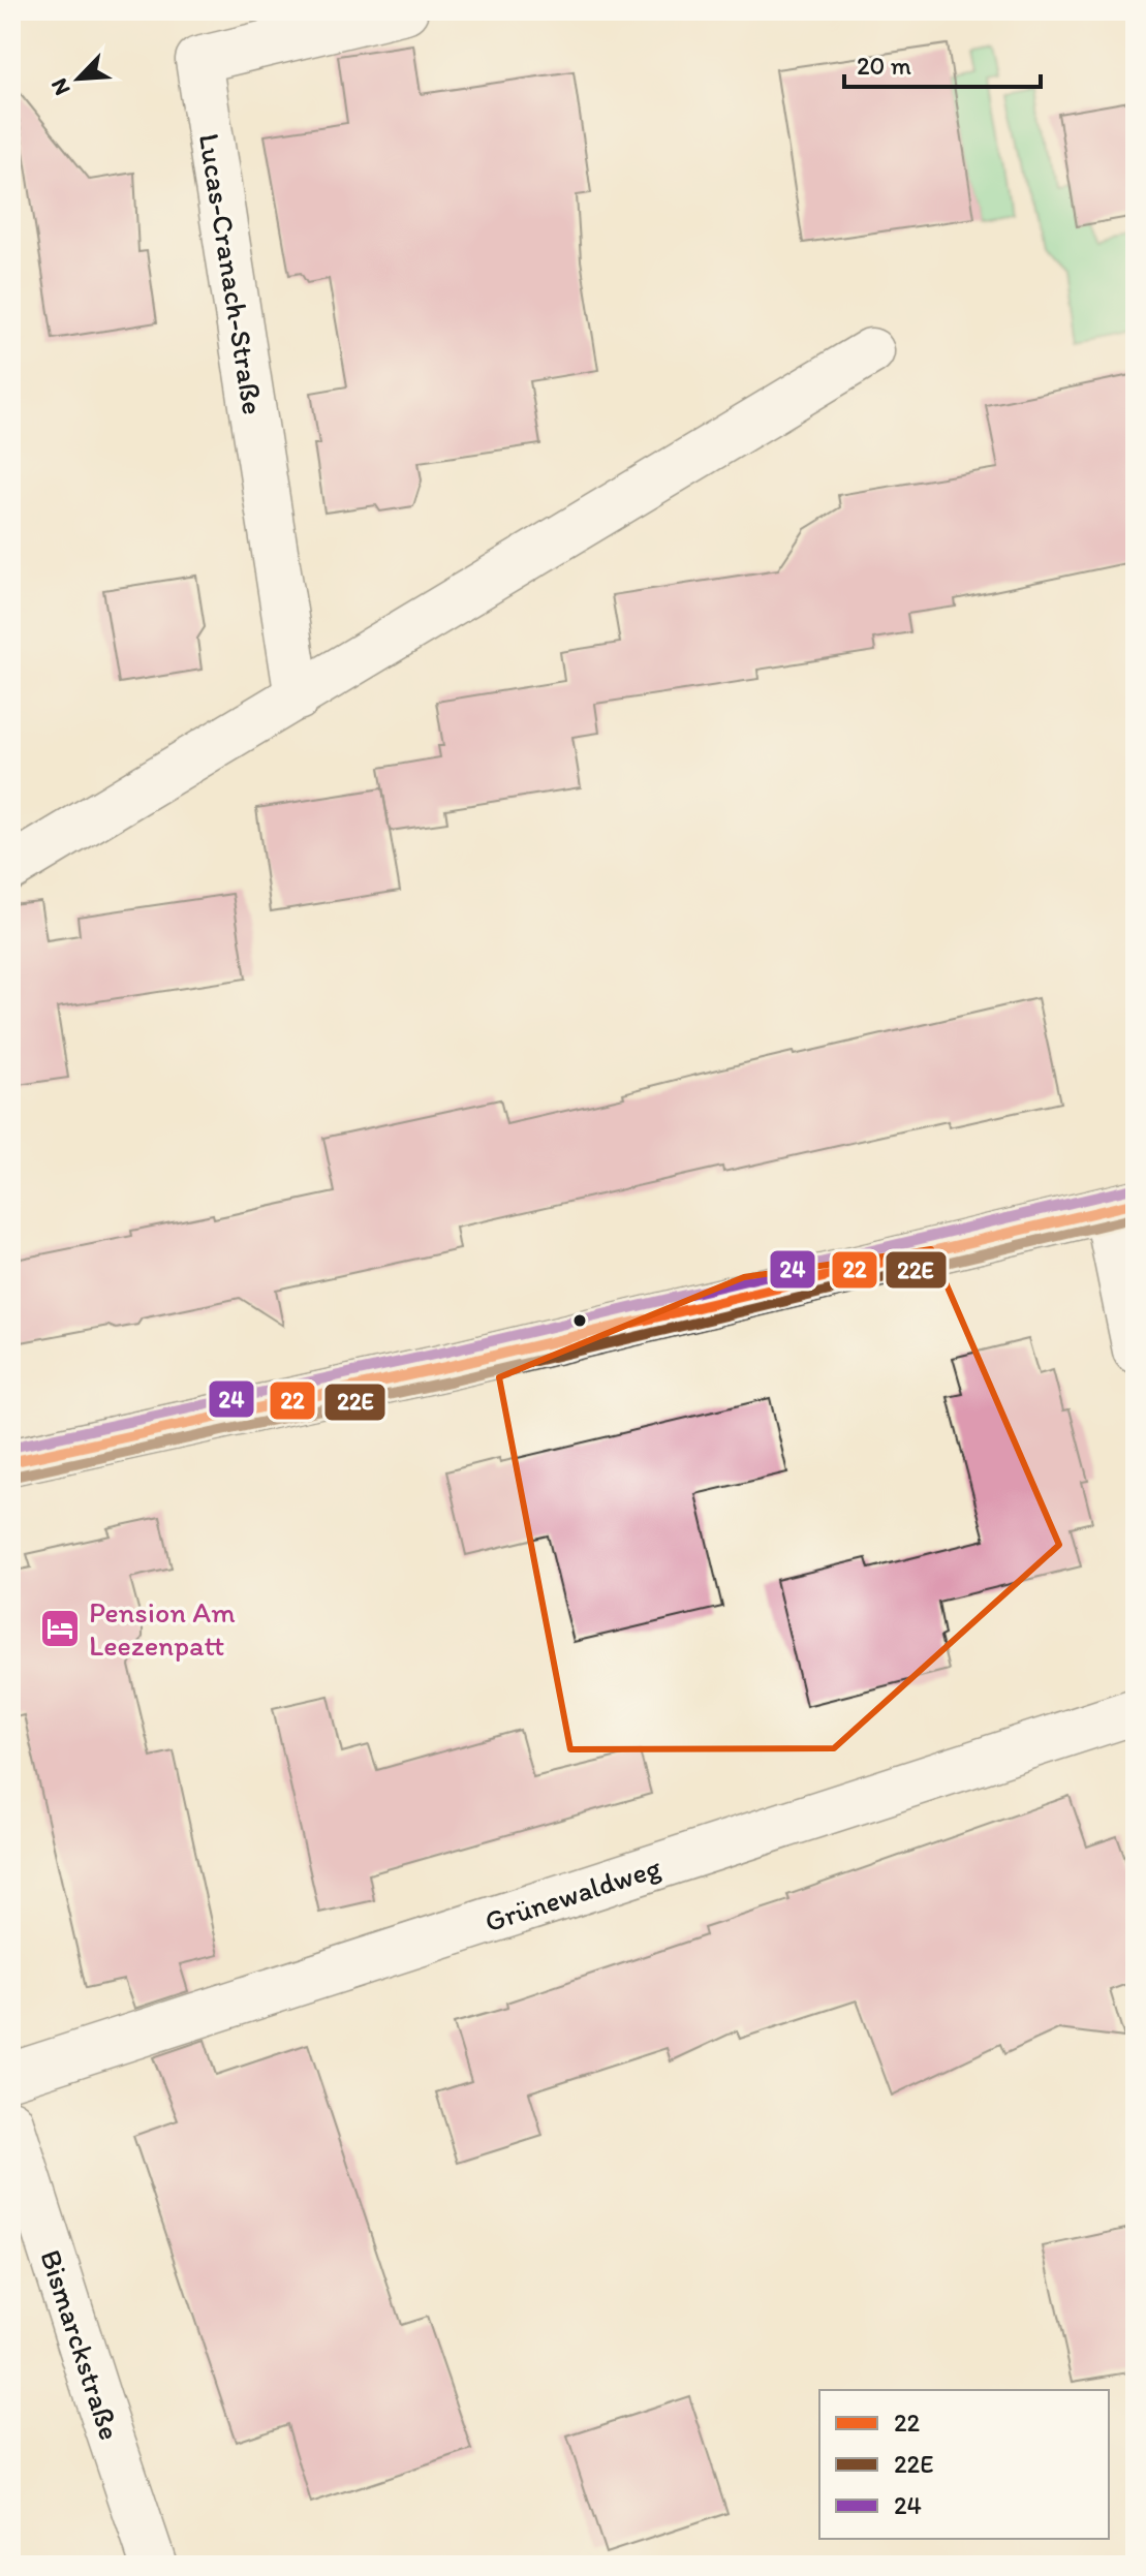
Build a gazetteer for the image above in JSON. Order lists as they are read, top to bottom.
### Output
{
  "streets": {
    "street": ["Lucas-Cranach-Straße", "Grünewaldweg", "Bismarckstraße"]
  },
  "places": {
    "hotel": ["Pension Am Leezenpatt"]
  },
  "lines": ["transit line 24", "transit line 22", "transit line 22E"],
  "legend": ["22", "22E", "24"],
  "scale_bar": "20 m",
  "north": "bottom left"
}
